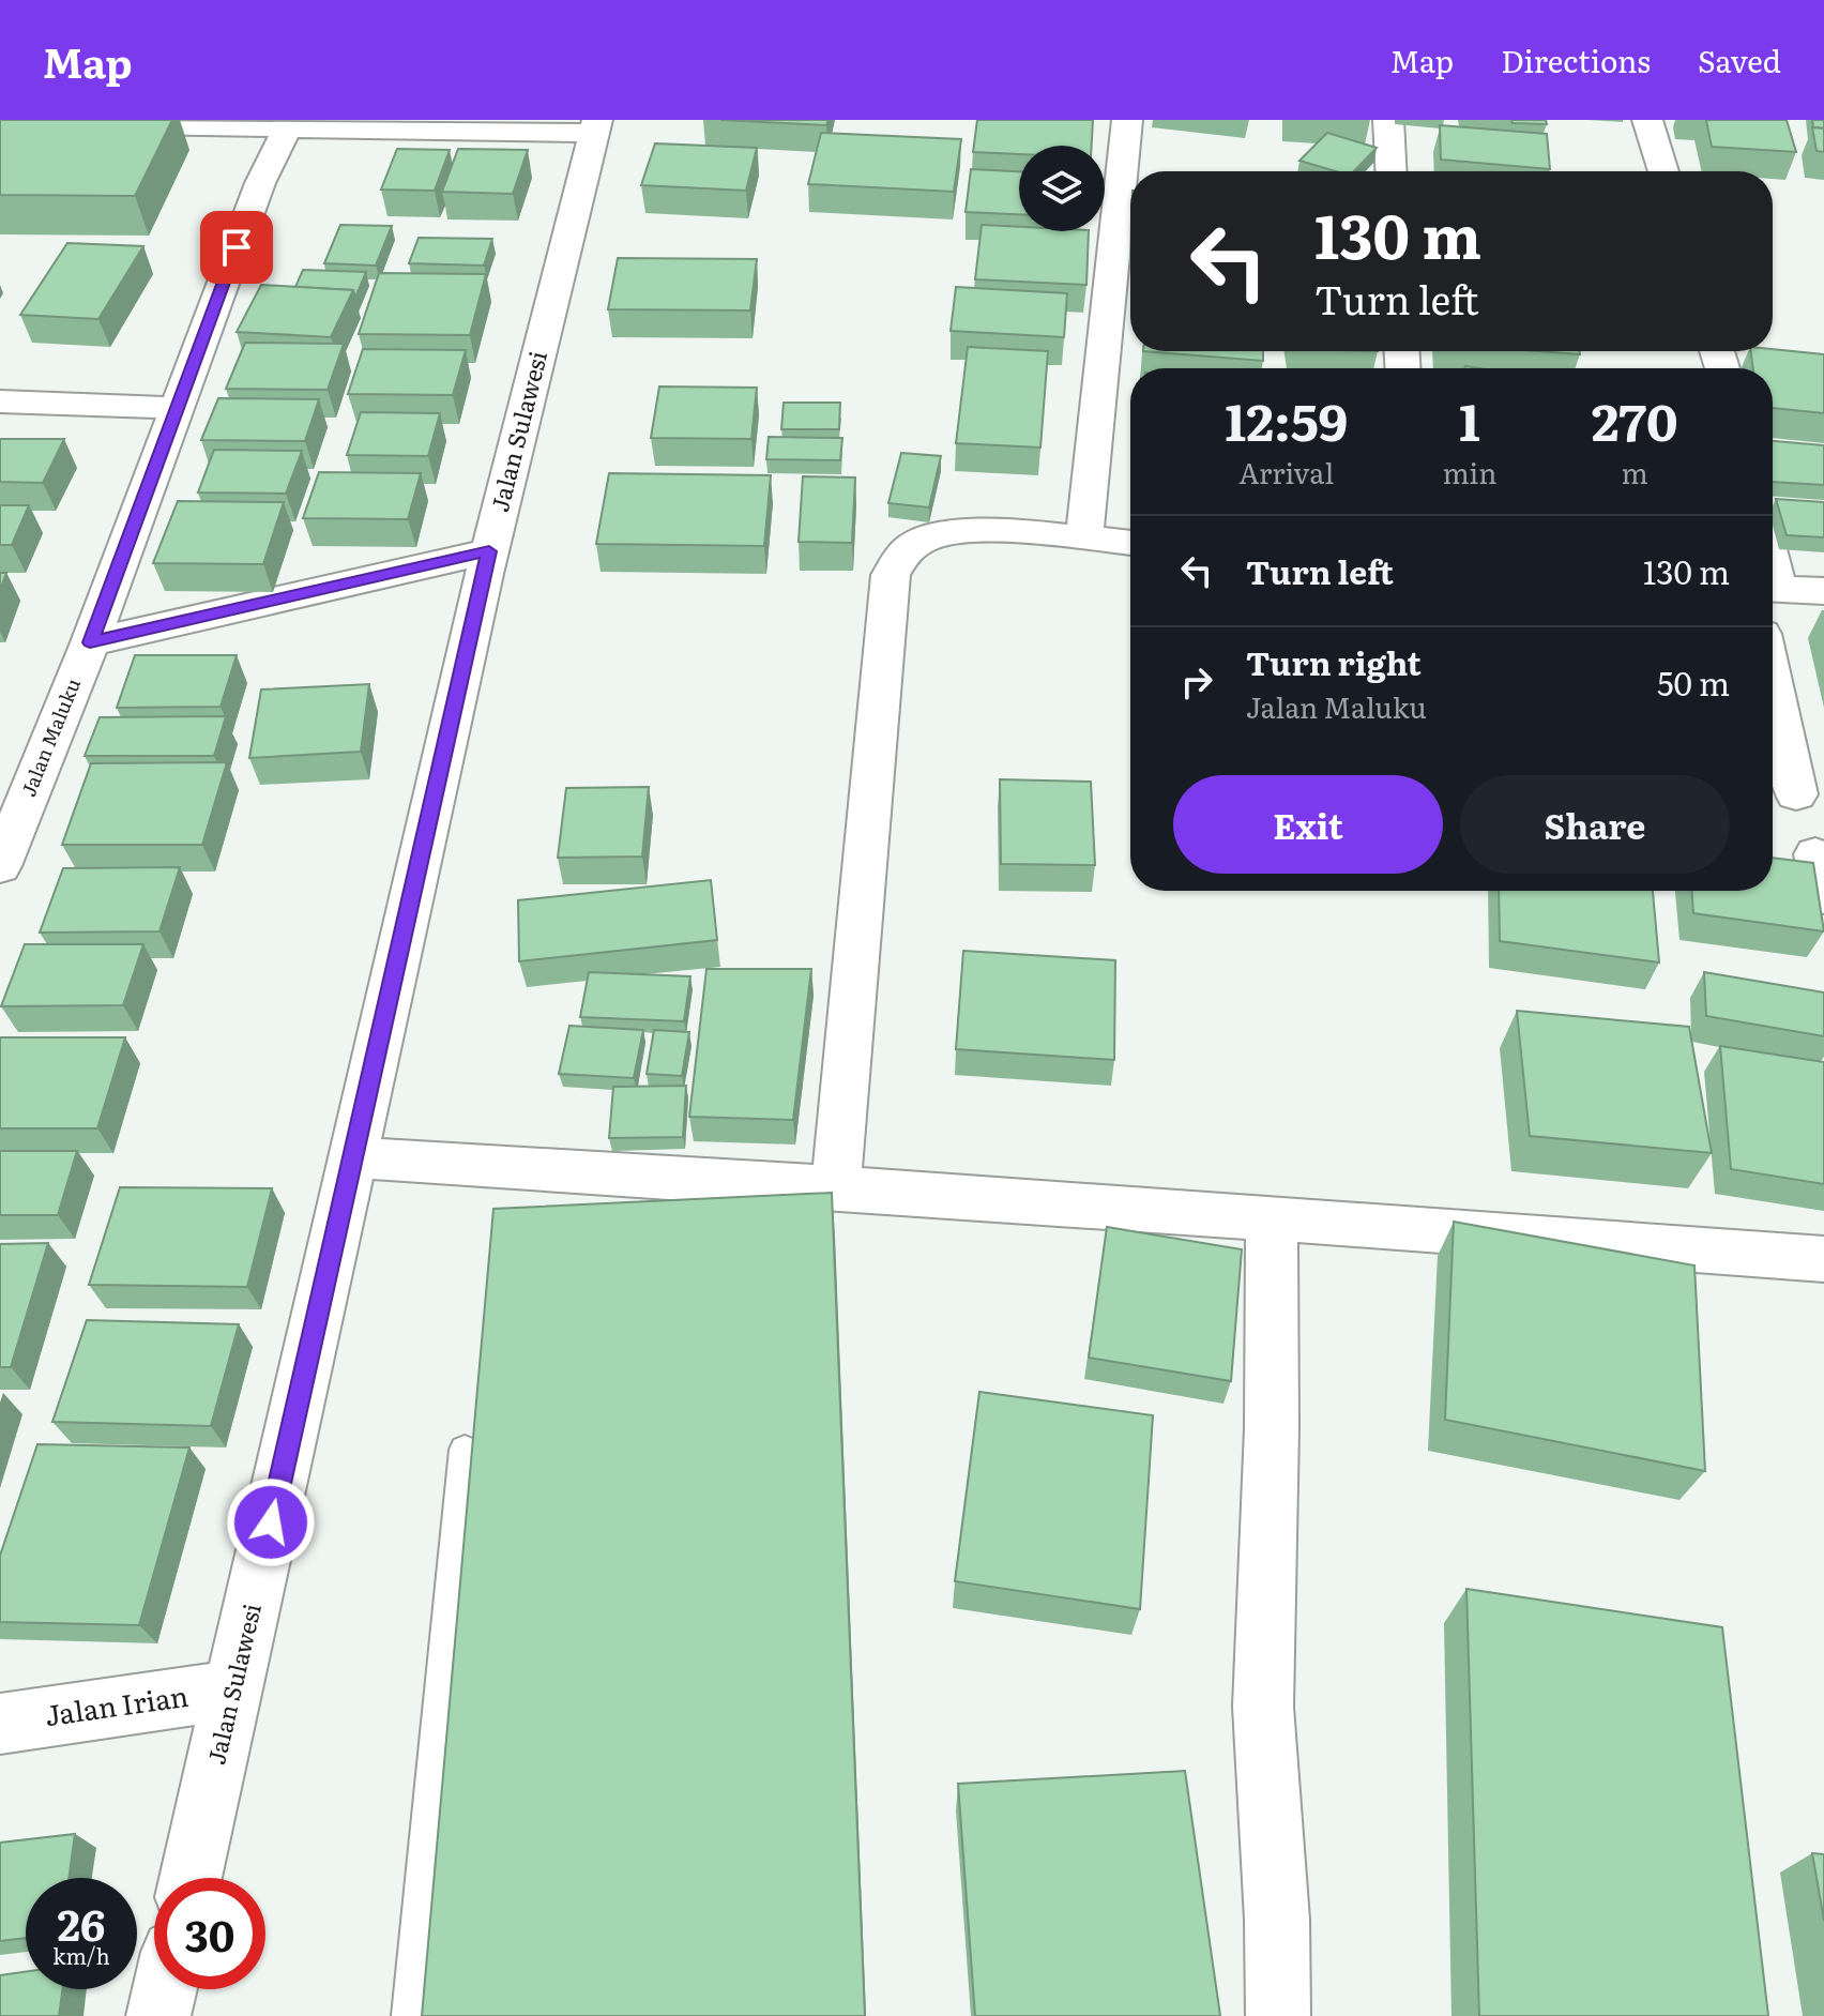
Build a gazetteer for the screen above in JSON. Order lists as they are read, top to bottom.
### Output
{
  "streets": {
    "street": ["Jalan Sulawesi", "Jalan Maluku", "Jalan Irian"]
  },
  "crossings": [
    ["Jalan Sulawesi", "Jalan Irian"]
  ],
  "page": {
    "header": "Map",
    "nav": ["Map", "Directions", "Saved"],
    "turn": ["130 m", "Turn left"],
    "eta": [
      "12:59",
      "Arrival",
      "1",
      "min",
      "270",
      "m"
    ],
    "list": [
      {
        "name": "Turn left",
        "value": "130 m"
      },
      {
        "name": "Turn right",
        "note": "Jalan Maluku",
        "value": "50 m"
      }
    ],
    "buttons": ["Exit", "Share"],
    "speed": "26 km/h",
    "limit": "30"
  }
}
